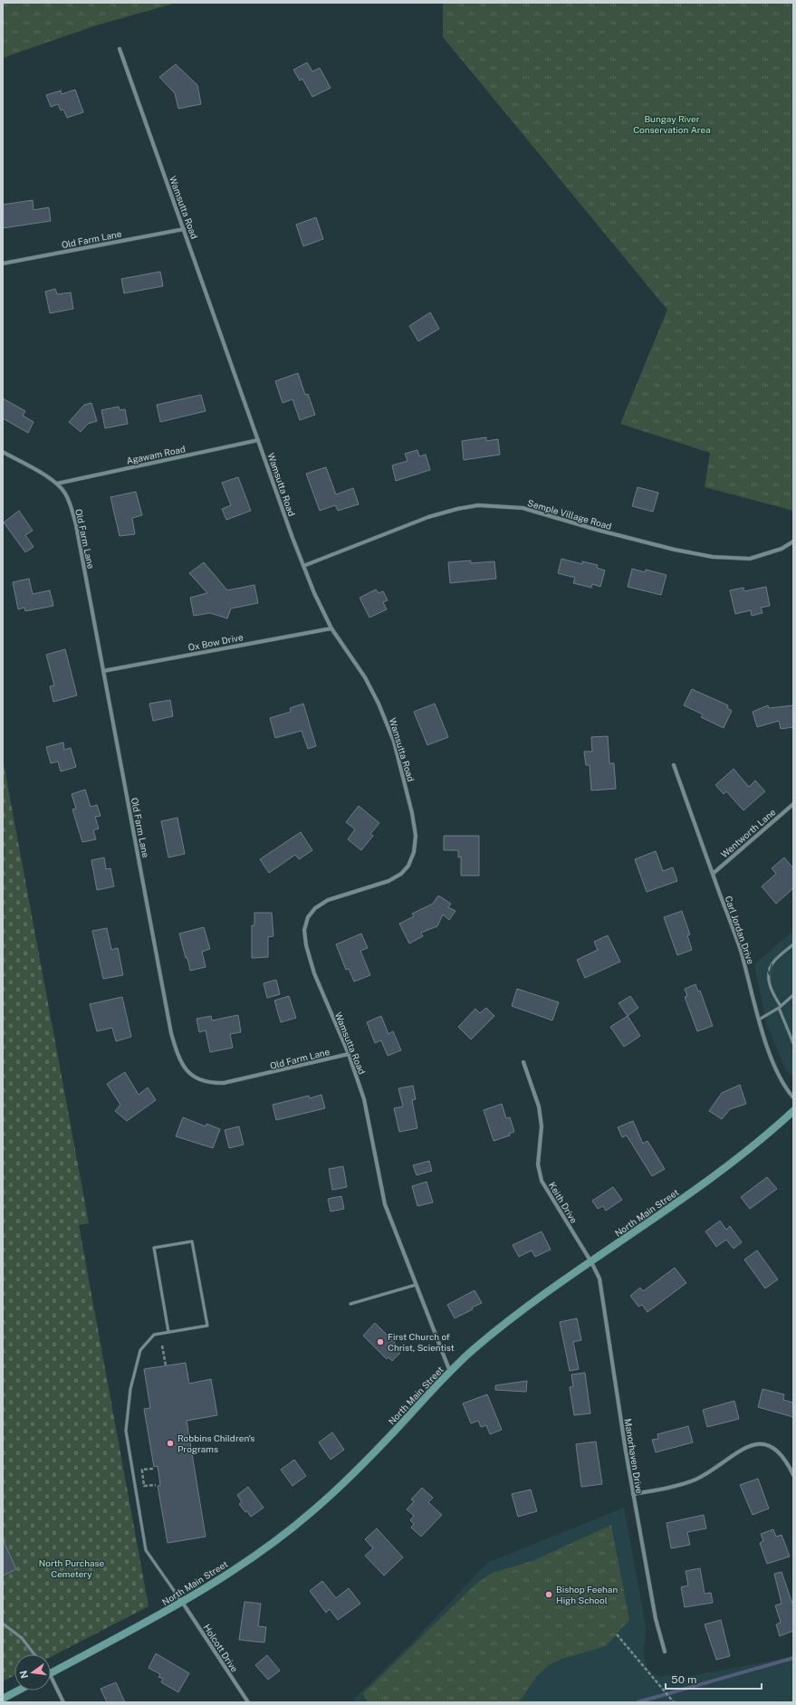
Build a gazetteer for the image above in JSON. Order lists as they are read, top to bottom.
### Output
{
  "streets": {
    "main road": ["North Main Street"],
    "street": [
      "Wamsutta Road",
      "Old Farm Lane",
      "Agawam Road",
      "Semple Village Road",
      "Ox Bow Drive",
      "Wentworth Lane",
      "Carl Jordan Drive",
      "Keith Drive",
      "Manorhaven Drive",
      "Holcott Drive"
    ]
  },
  "crossings": [
    ["Wamsutta Road", "Old Farm Lane"],
    ["Wamsutta Road", "Agawam Road"],
    ["Wamsutta Road", "Semple Village Road"],
    ["Wamsutta Road", "Ox Bow Drive"],
    ["Wamsutta Road", "North Main Street"],
    ["Old Farm Lane", "Agawam Road"],
    ["Old Farm Lane", "Ox Bow Drive"],
    ["Wentworth Lane", "Carl Jordan Drive"],
    ["Keith Drive", "North Main Street"],
    ["Keith Drive", "Manorhaven Drive"],
    ["North Main Street", "Manorhaven Drive"],
    ["North Main Street", "Holcott Drive"]
  ],
  "parks": ["Bungay River Conservation Area", "North Purchase Cemetery"],
  "places": ["First Church of Christ, Scientist", "Robbins Children's Programs", "Bishop Feehan High School"],
  "scale_bar": "50 m",
  "north": "left"
}
